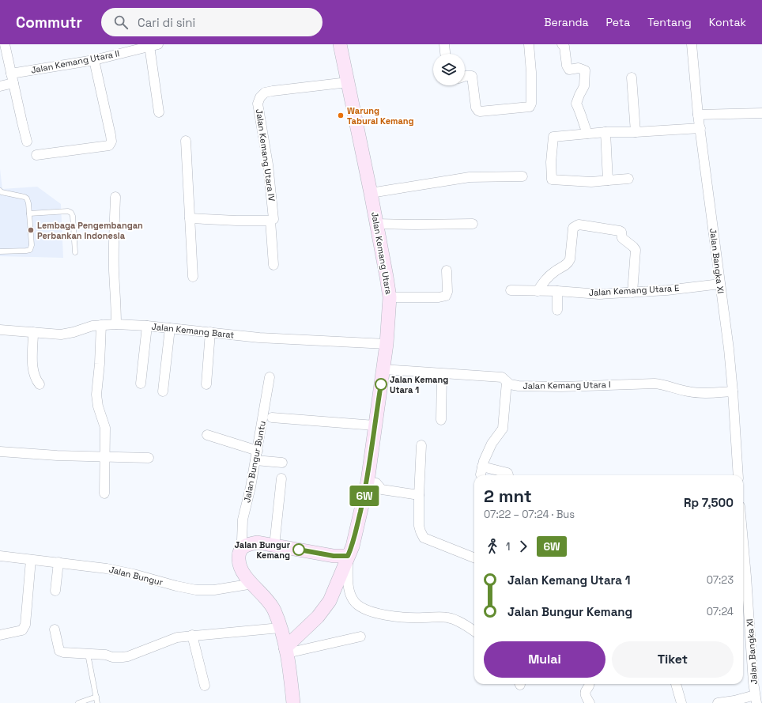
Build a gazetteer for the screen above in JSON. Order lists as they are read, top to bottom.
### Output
{
  "streets": {
    "street": [
      "Jalan Kemang Utara II",
      "Jalan Kemang Utara IV",
      "Jalan Kemang Utara",
      "Jalan Bangka XI",
      "Jalan Kemang Utara E",
      "Jalan Kemang Barat",
      "Jalan Kemang Utara I",
      "Jalan Bungur Buntu",
      "Jalan Bungur"
    ]
  },
  "crossings": [
    ["Jalan Kemang Utara IV", "Jalan Kemang Utara"],
    ["Jalan Kemang Utara", "Jalan Kemang Barat"],
    ["Jalan Kemang Utara", "Jalan Kemang Utara I"],
    ["Jalan Bangka XI", "Jalan Kemang Utara E"],
    ["Jalan Bangka XI", "Jalan Kemang Utara I"]
  ],
  "places": [
    "Warung Taburai Kemang",
    "Lembaga Pengembangan Perbankan Indonesia",
    "Jalan Kemang Utara 1",
    "Jalan Bungur Kemang"
  ],
  "lines": ["bus line 6W"],
  "page": {
    "header": "Commutr",
    "search": "Cari di sini",
    "nav": [
      "Beranda",
      "Peta",
      "Tentang",
      "Kontak"
    ],
    "on_map": "6W",
    "heading": ["2 mnt", "07:22 – 07:24 · Bus", "Rp 7,500"],
    "legs": ["1", "6W"],
    "list": [
      {
        "name": "Jalan Kemang Utara 1",
        "value": "07:23"
      },
      {
        "name": "Jalan Bungur Kemang",
        "value": "07:24"
      }
    ],
    "buttons": ["Mulai", "Tiket"]
  }
}
